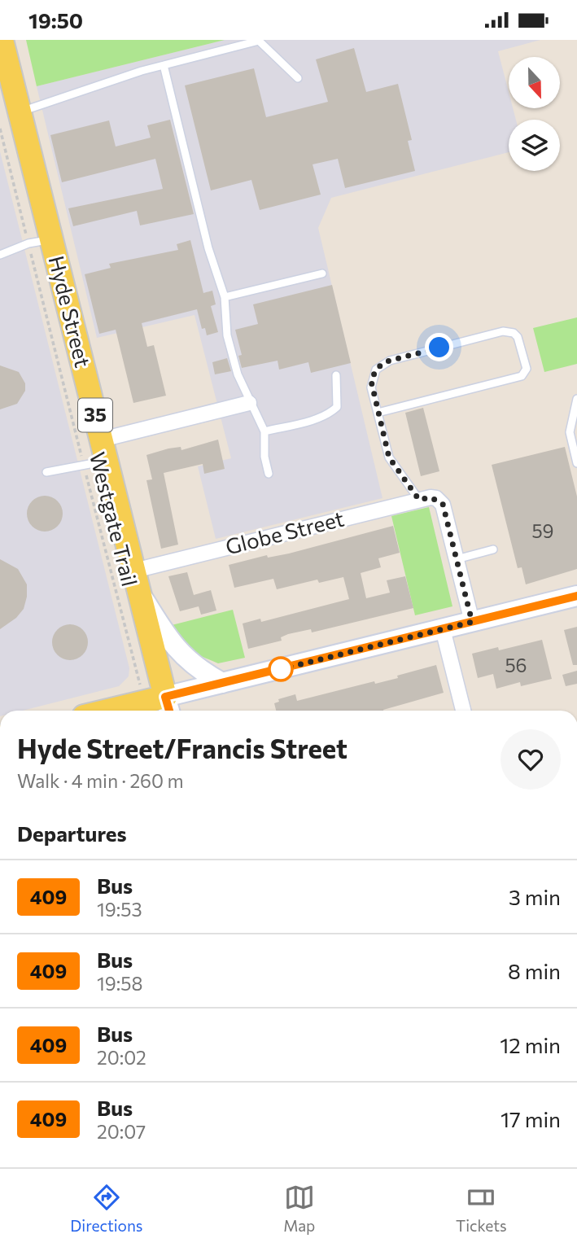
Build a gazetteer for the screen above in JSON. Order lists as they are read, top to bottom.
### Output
{
  "streets": {
    "main road": ["Hyde Street", "35"],
    "street": ["Globe Street"],
    "path": ["Westgate Trail"]
  },
  "crossings": [
    ["Hyde Street", "Globe Street"]
  ],
  "lines": ["bus line 409"],
  "house_numbers": ["59", "56"],
  "north": "bottom",
  "page": {
    "status": "19:50",
    "heading": [
      ["Hyde Street/Francis Street", "Walk · 4 min · 260 m"],
      "Departures"
    ],
    "list": [
      {
        "mark": "409",
        "name": "Bus",
        "note": "19:53",
        "value": "3 min"
      },
      {
        "mark": "409",
        "name": "Bus",
        "note": "19:58",
        "value": "8 min"
      },
      {
        "mark": "409",
        "name": "Bus",
        "note": "20:02",
        "value": "12 min"
      },
      {
        "mark": "409",
        "name": "Bus",
        "note": "20:07",
        "value": "17 min"
      }
    ],
    "tabs": ["Directions", "Map", "Tickets"]
  }
}
